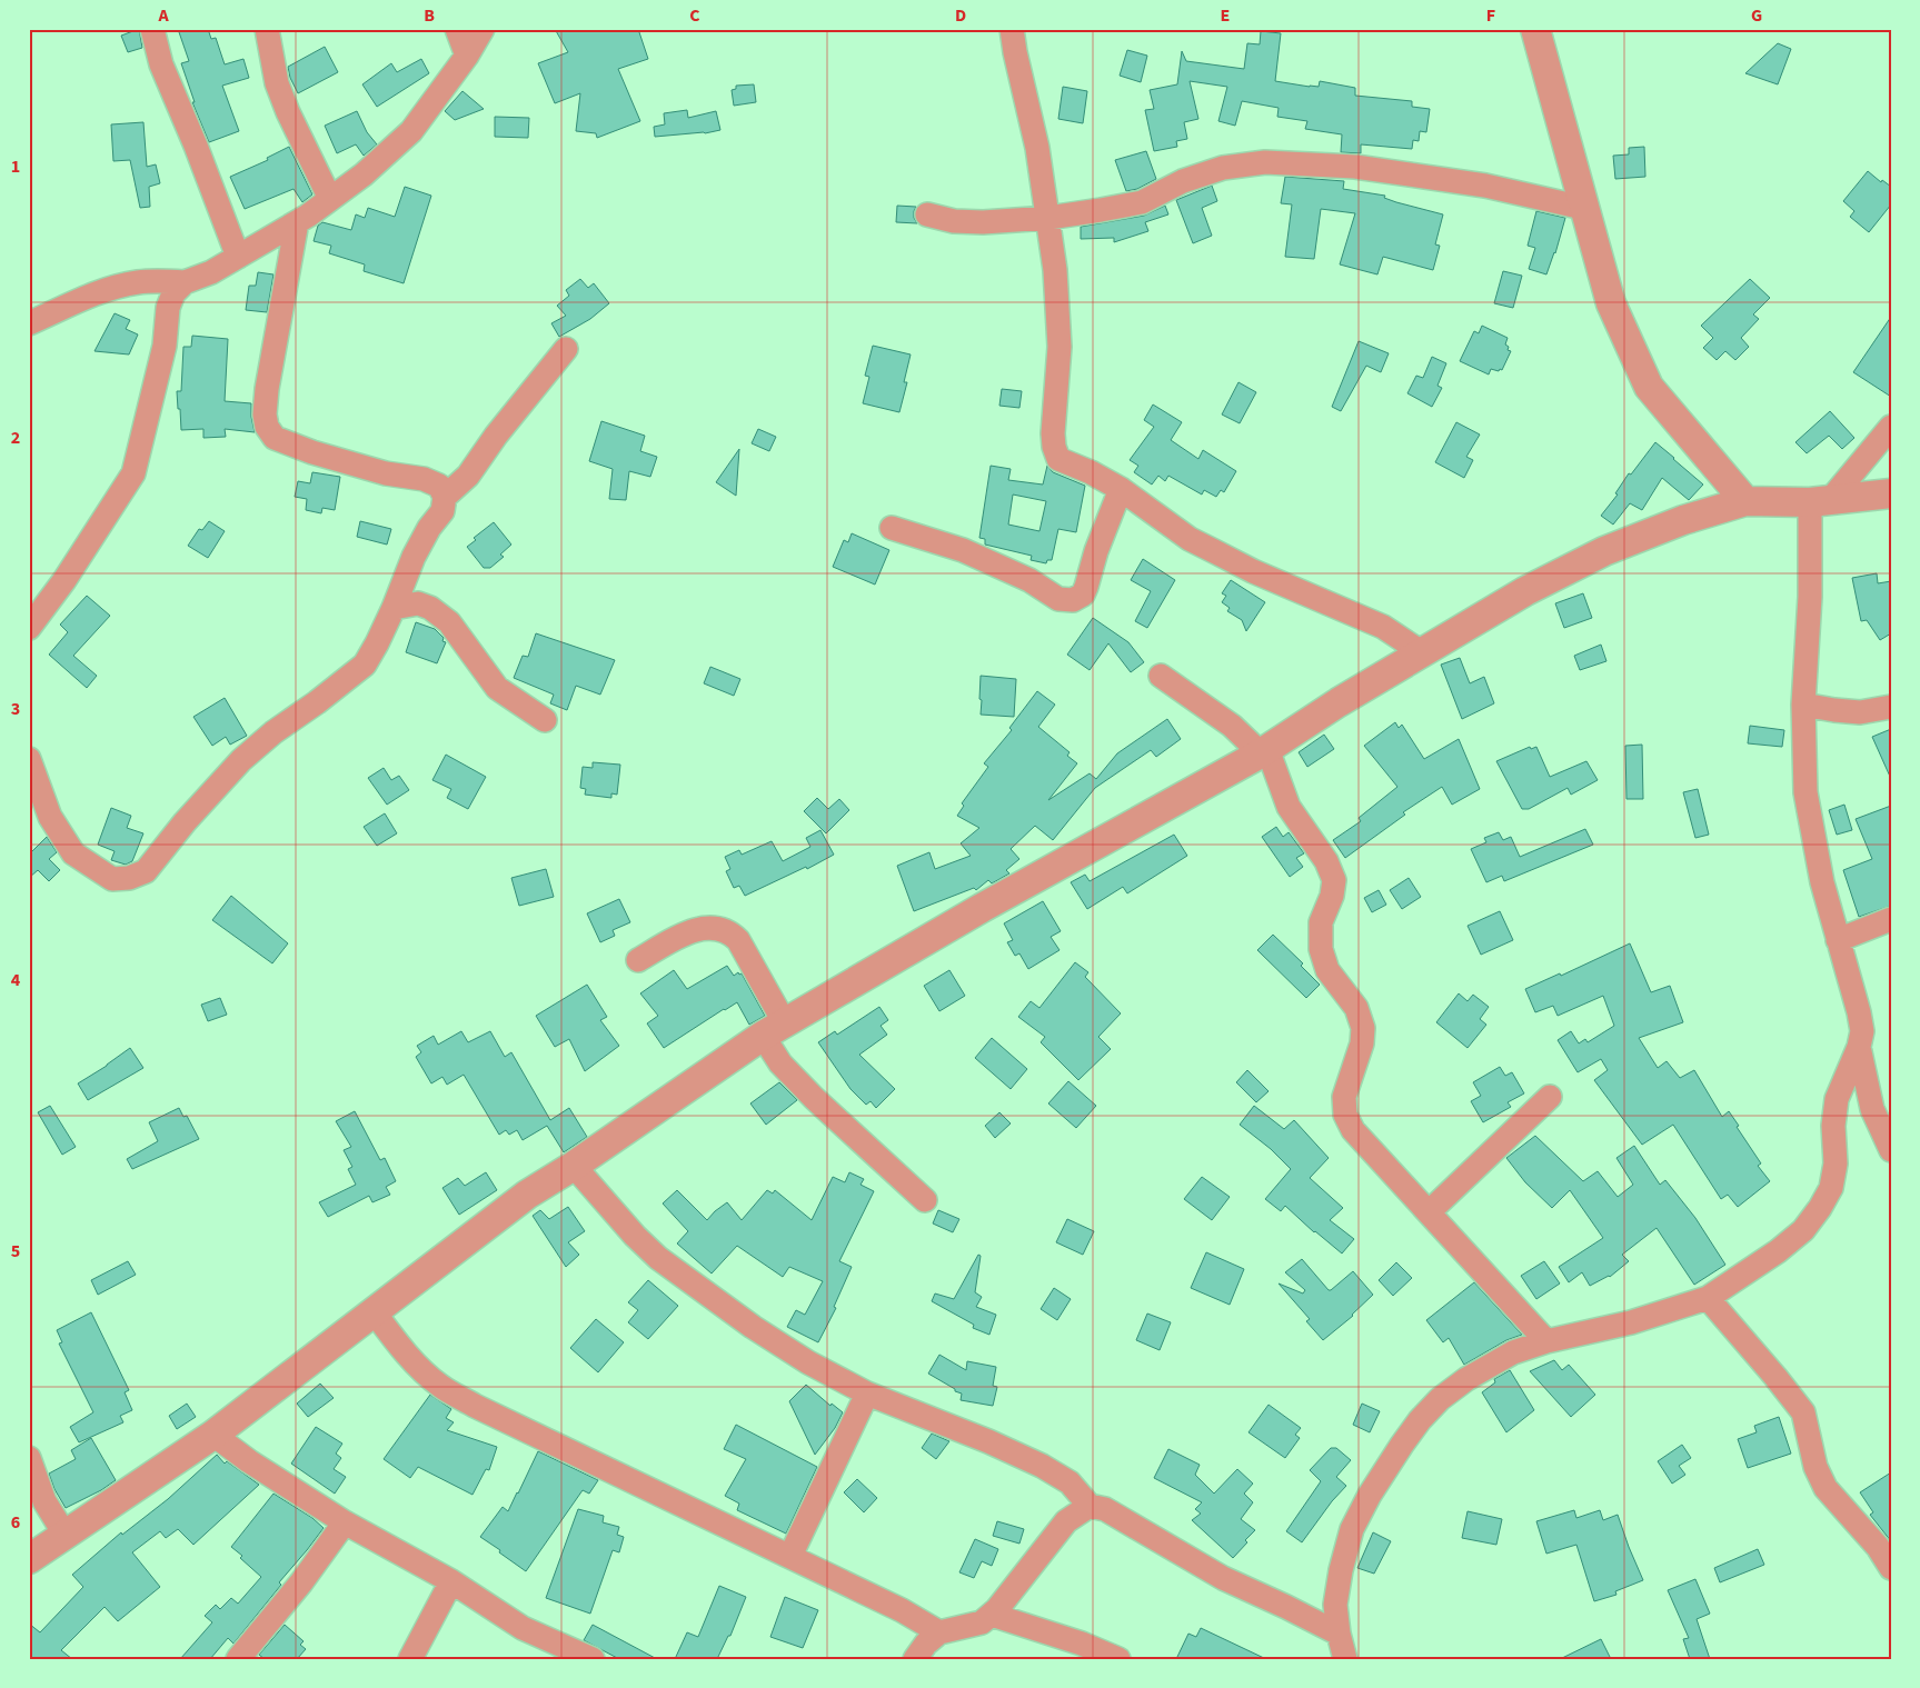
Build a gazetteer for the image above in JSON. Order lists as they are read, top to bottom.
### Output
{
  "grid": {
    "columns": [
      "A",
      "B",
      "C",
      "D",
      "E",
      "F",
      "G"
    ],
    "rows": [
      "1",
      "2",
      "3",
      "4",
      "5",
      "6"
    ]
  }
}
